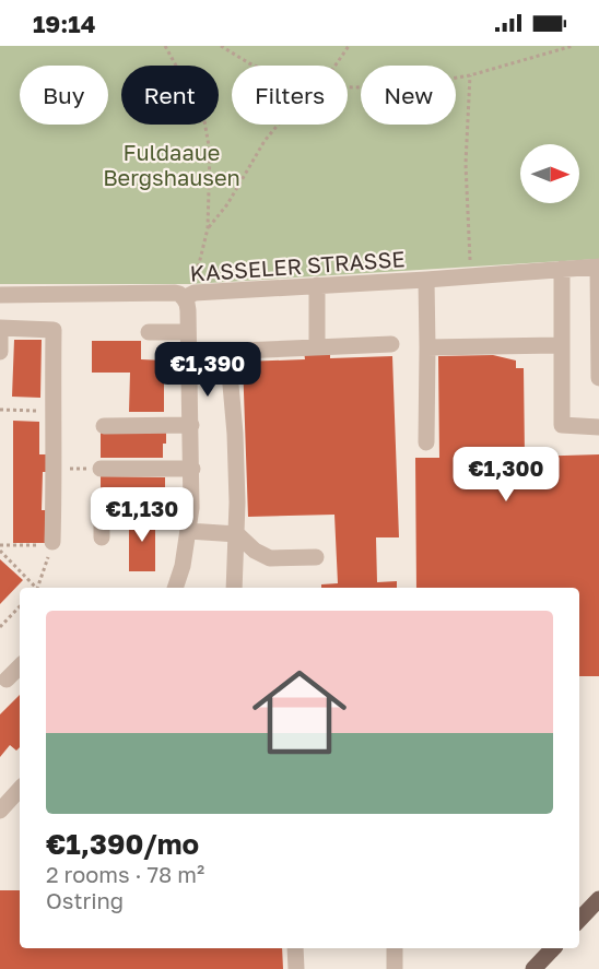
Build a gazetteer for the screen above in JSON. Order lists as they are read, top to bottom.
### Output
{
  "streets": {
    "street": ["KASSELER STRASSE"]
  },
  "parks": ["Fuldaaue Bergshausen"],
  "north": "right",
  "page": {
    "status": "19:14",
    "chip": [
      "Buy",
      "Rent",
      "Filters",
      "New"
    ],
    "price": ["€1,390", "€1,300", "€1,130"],
    "list": [
      {
        "name": "€1,390/mo",
        "note": "2 rooms · 78 m² · Ostring"
      }
    ]
  }
}
